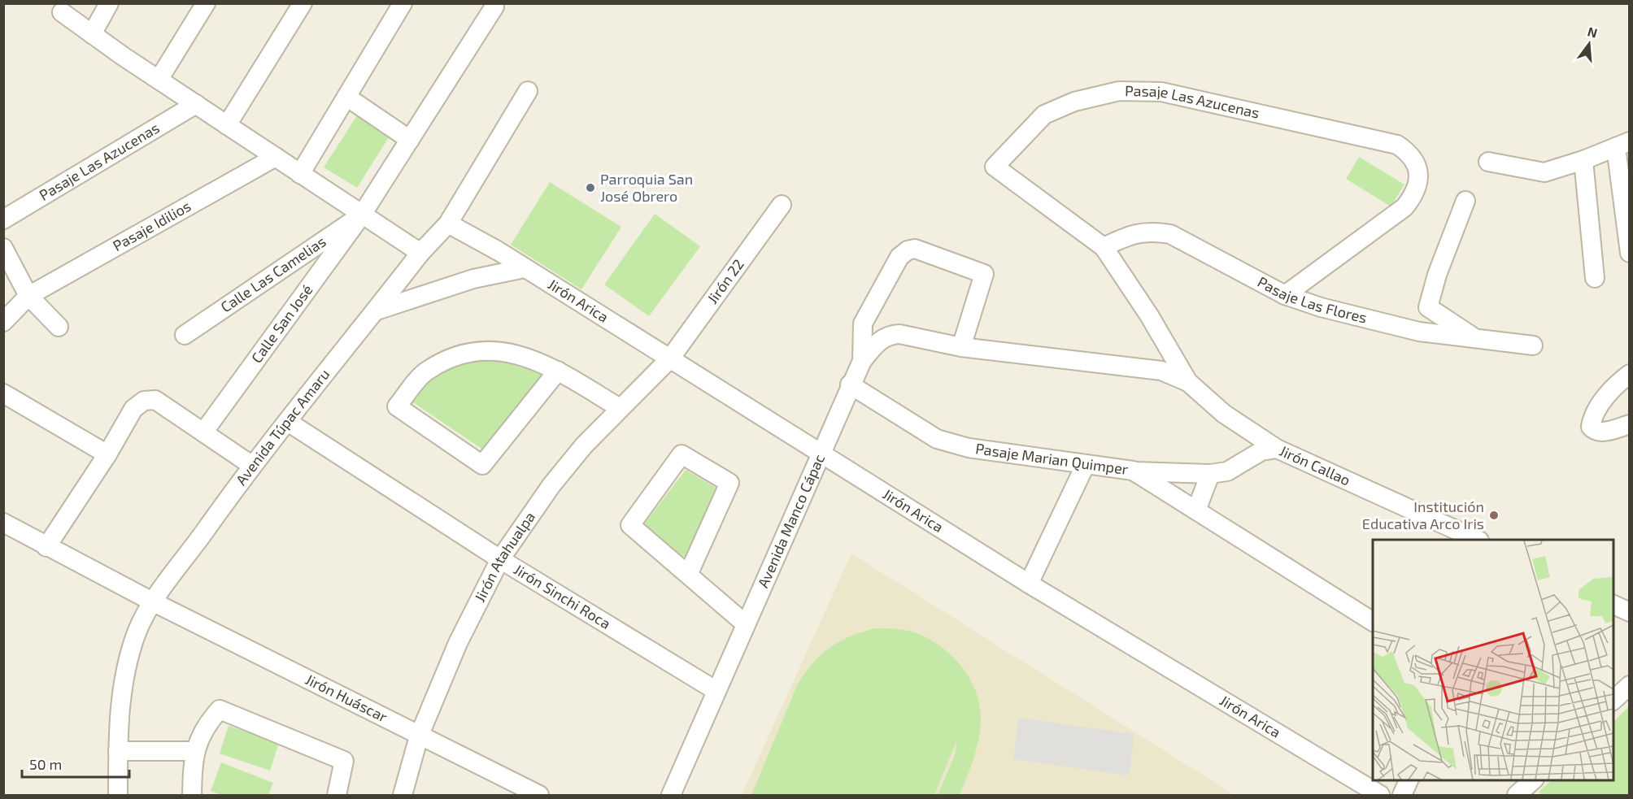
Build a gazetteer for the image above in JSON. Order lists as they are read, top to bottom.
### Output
{
  "streets": {
    "street": [
      "Pasaje Las Azucenas",
      "Pasaje Idilios",
      "Calle Las Camelias",
      "Jirón 22",
      "Pasaje Las Flores",
      "Jirón Arica",
      "Calle San José",
      "Avenida Túpac Amaru",
      "Pasaje Marian Quimper",
      "Jirón Callao",
      "Avenida Manco Cápac",
      "Jirón Atahualpa",
      "Jirón Sinchi Roca",
      "Jirón Huáscar"
    ]
  },
  "crossings": [
    ["Pasaje Las Azucenas", "Pasaje Las Flores"],
    ["Calle Las Camelias", "Calle San José"],
    ["Jirón 22", "Jirón Arica"],
    ["Jirón 22", "Jirón Atahualpa"],
    ["Jirón Arica", "Avenida Túpac Amaru"],
    ["Jirón Arica", "Avenida Manco Cápac"],
    ["Jirón Arica", "Jirón Atahualpa"],
    ["Avenida Túpac Amaru", "Jirón Sinchi Roca"],
    ["Avenida Túpac Amaru", "Jirón Huáscar"],
    ["Pasaje Marian Quimper", "Avenida Manco Cápac"],
    ["Avenida Manco Cápac", "Jirón Sinchi Roca"],
    ["Jirón Atahualpa", "Jirón Sinchi Roca"],
    ["Jirón Atahualpa", "Jirón Huáscar"]
  ],
  "places": ["Parroquia San José Obrero", "Institución Educativa Arco Iris"],
  "scale_bar": "50 m",
  "north": "top"
}
